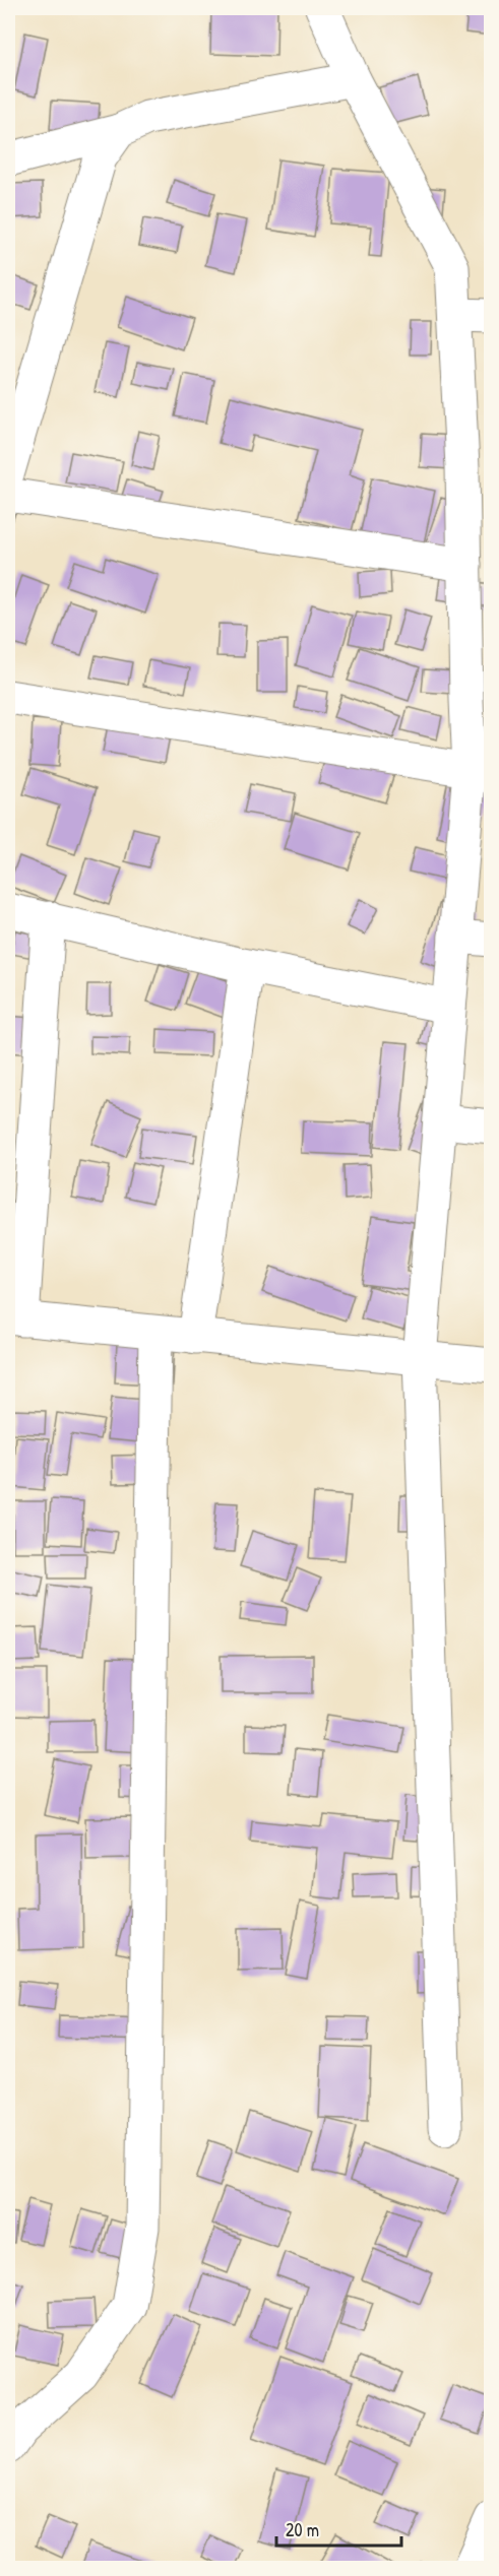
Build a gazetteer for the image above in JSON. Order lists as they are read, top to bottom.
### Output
{
  "scale_bar": "20 m"
}
